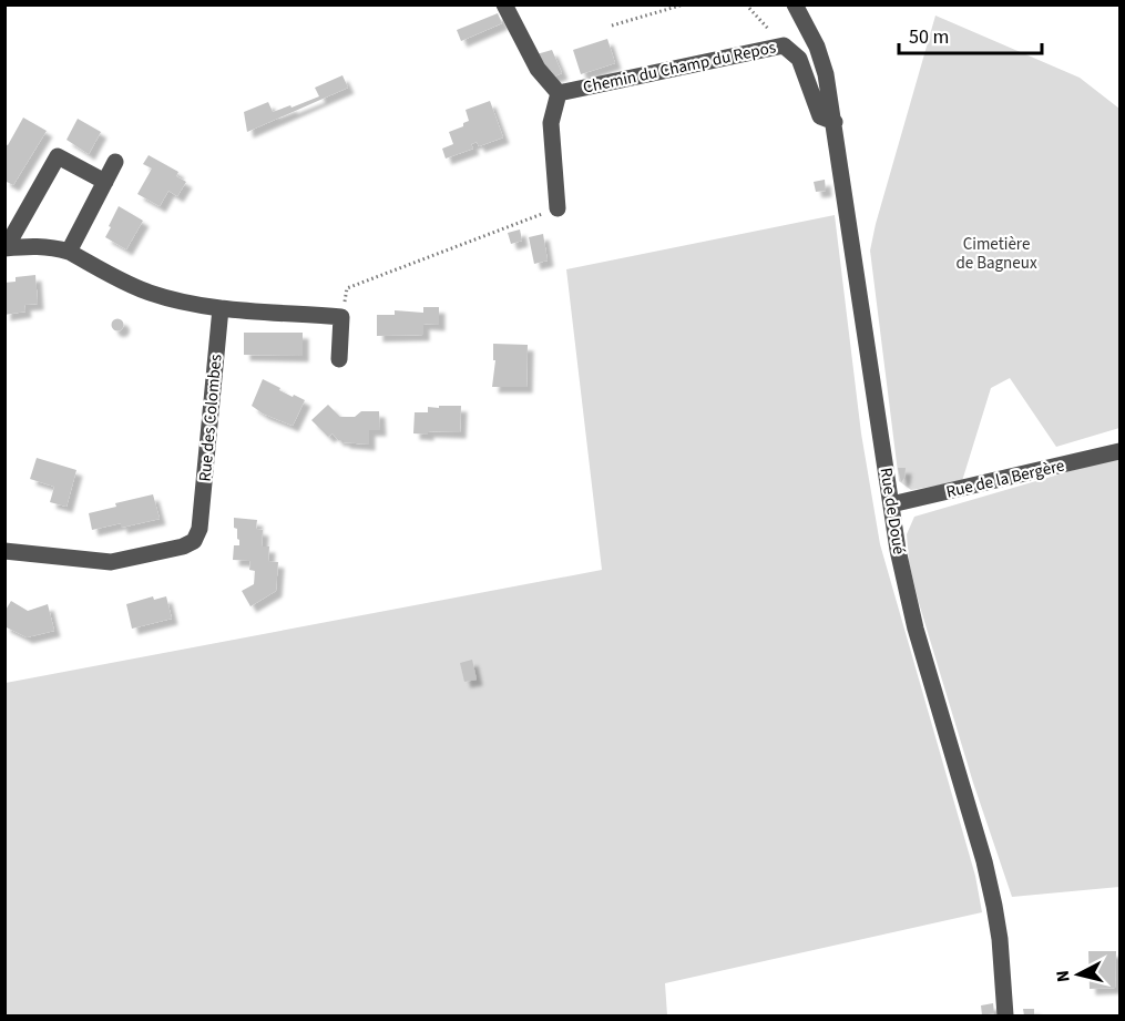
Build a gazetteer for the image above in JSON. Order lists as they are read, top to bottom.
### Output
{
  "streets": {
    "street": [
      "Chemin du Champ du Repos",
      "Rue des Colombes",
      "Rue de la Bergère",
      "Rue de Doué"
    ]
  },
  "crossings": [
    ["Chemin du Champ du Repos", "Rue de Doué"],
    ["Rue de la Bergère", "Rue de Doué"]
  ],
  "parks": ["Cimetière de Bagneux"],
  "scale_bar": "50 m",
  "north": "left"
}
